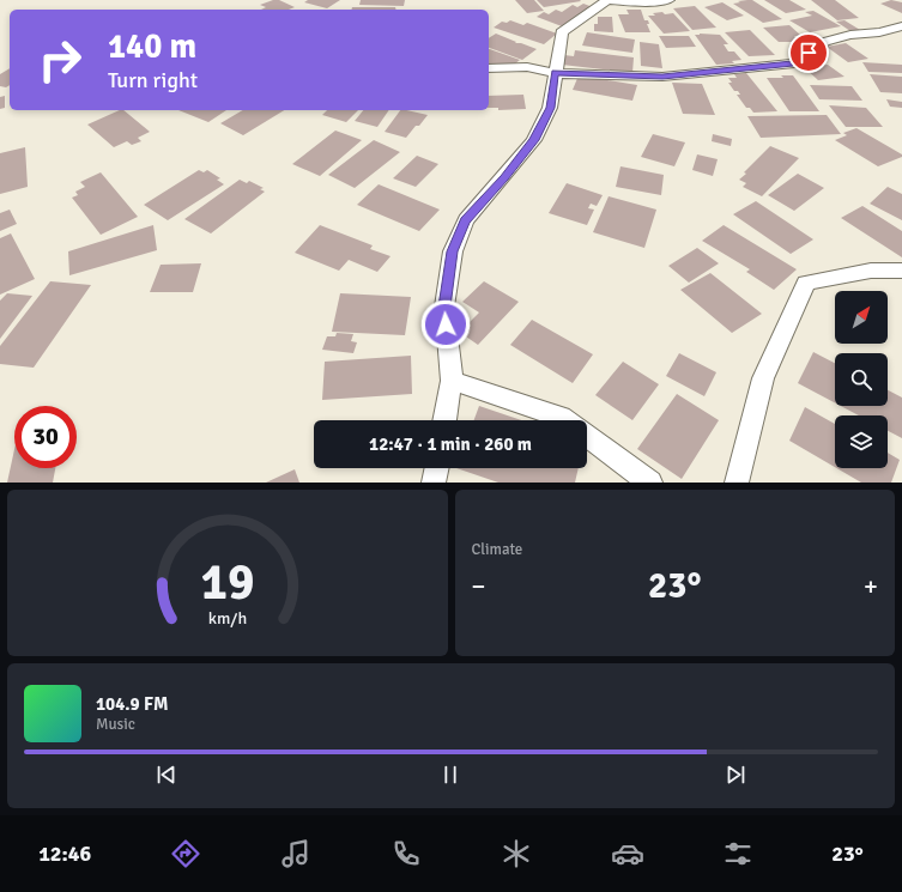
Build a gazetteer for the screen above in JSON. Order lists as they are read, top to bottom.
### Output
{
  "north": "top right",
  "page": {
    "turn": ["140 m", "Turn right"],
    "limit": "30",
    "trip": "12:47 · 1 min · 260 m",
    "tile": "Climate",
    "heat": ["−", "23°", "+"],
    "song": ["104.9 FM", "Music"],
    "tabs": ["12:46", "23°"],
    "gauge": ["19", "km/h"]
  }
}
